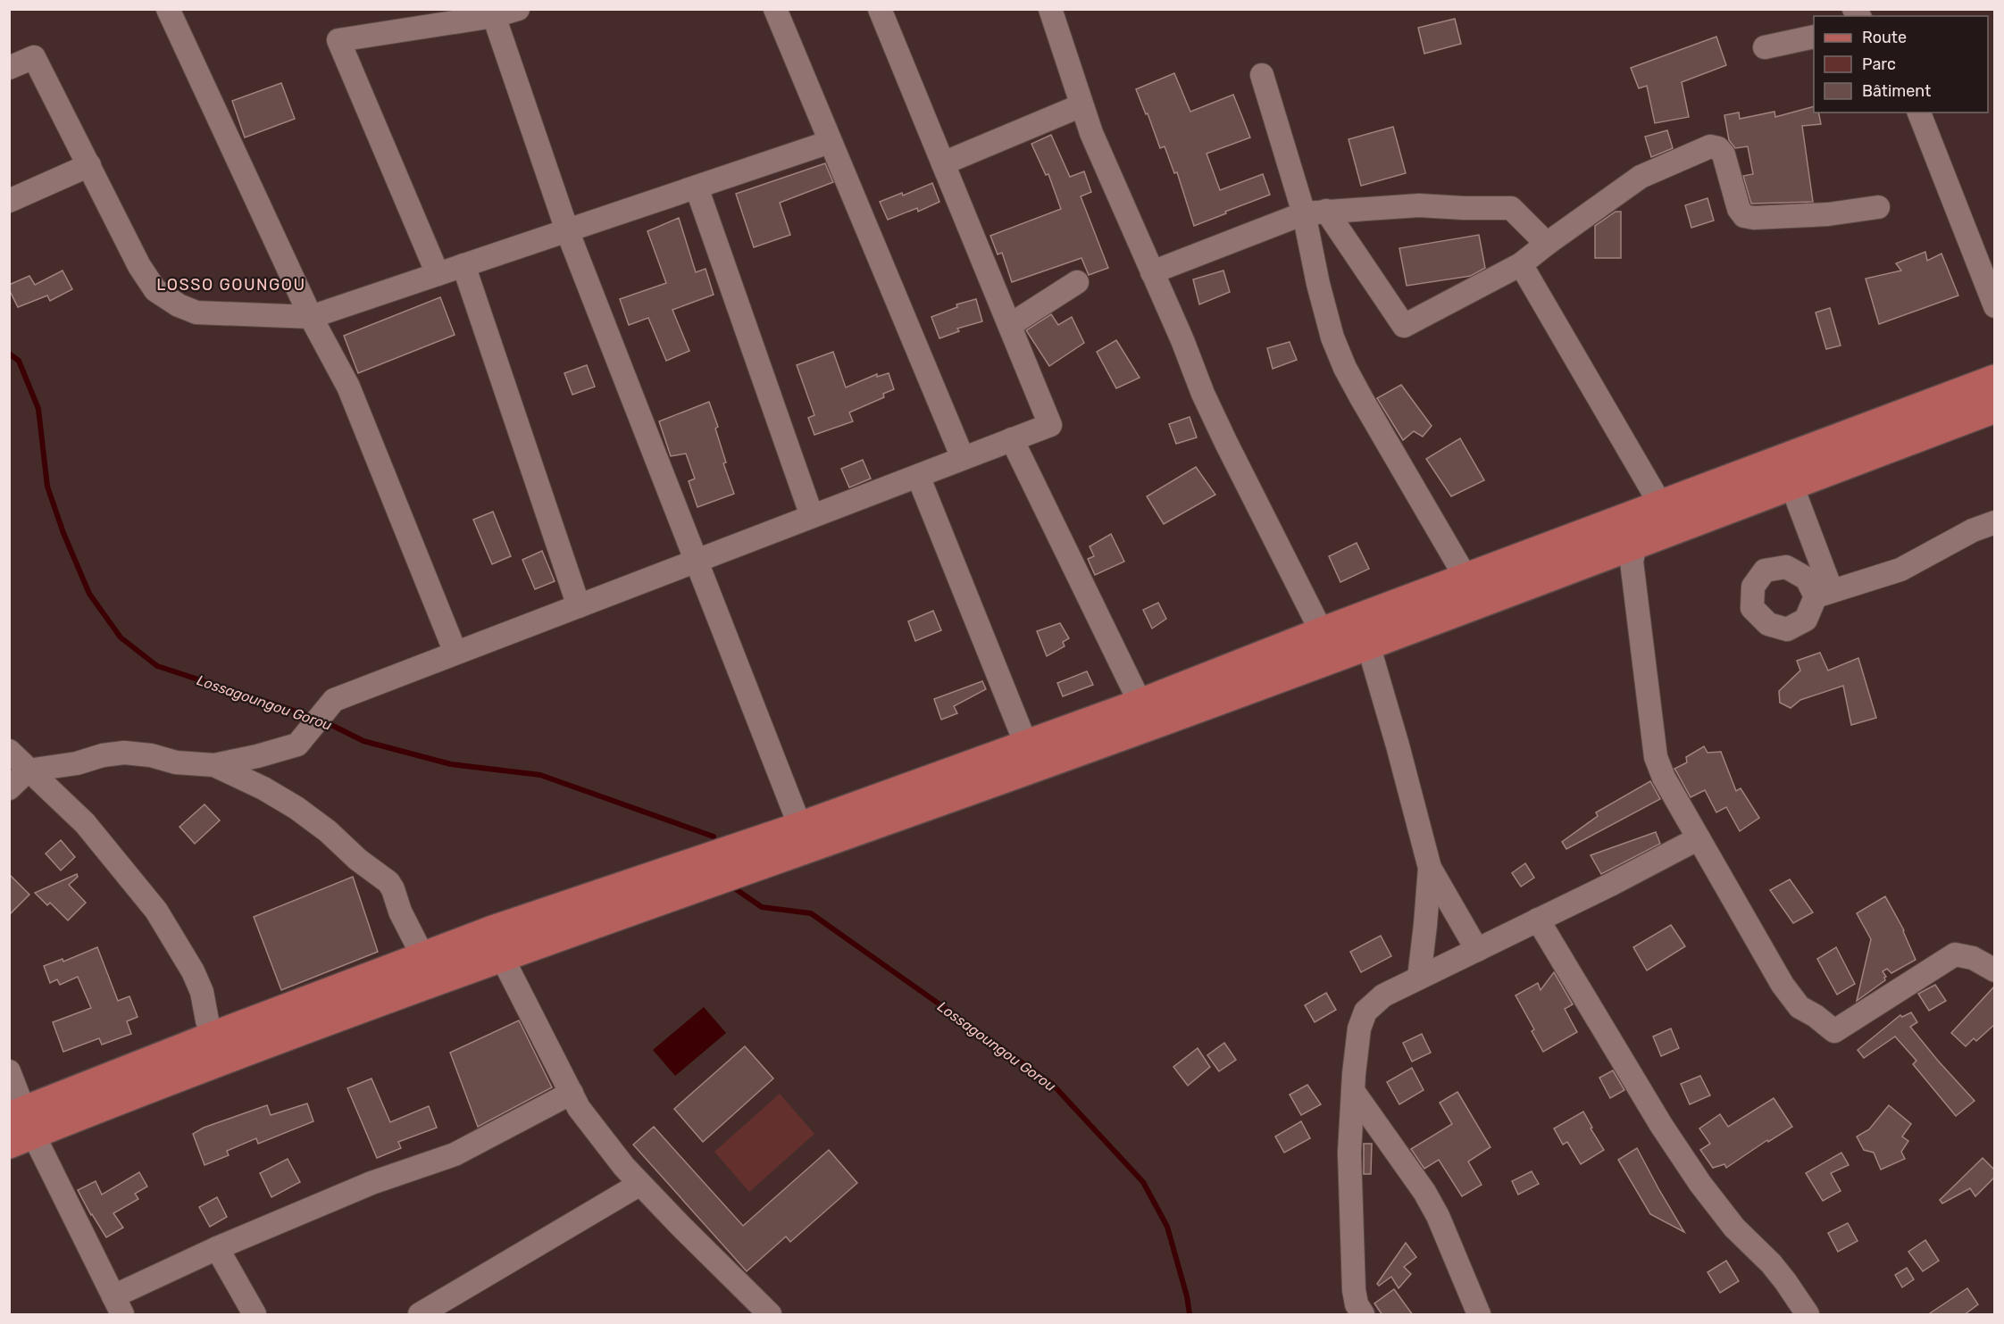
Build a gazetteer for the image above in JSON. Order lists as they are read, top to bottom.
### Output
{
  "districts": ["LOSSO GOUNGOU"],
  "water": ["Lossagoungou Gorou"],
  "legend": ["Route", "Parc", "Bâtiment"]
}
